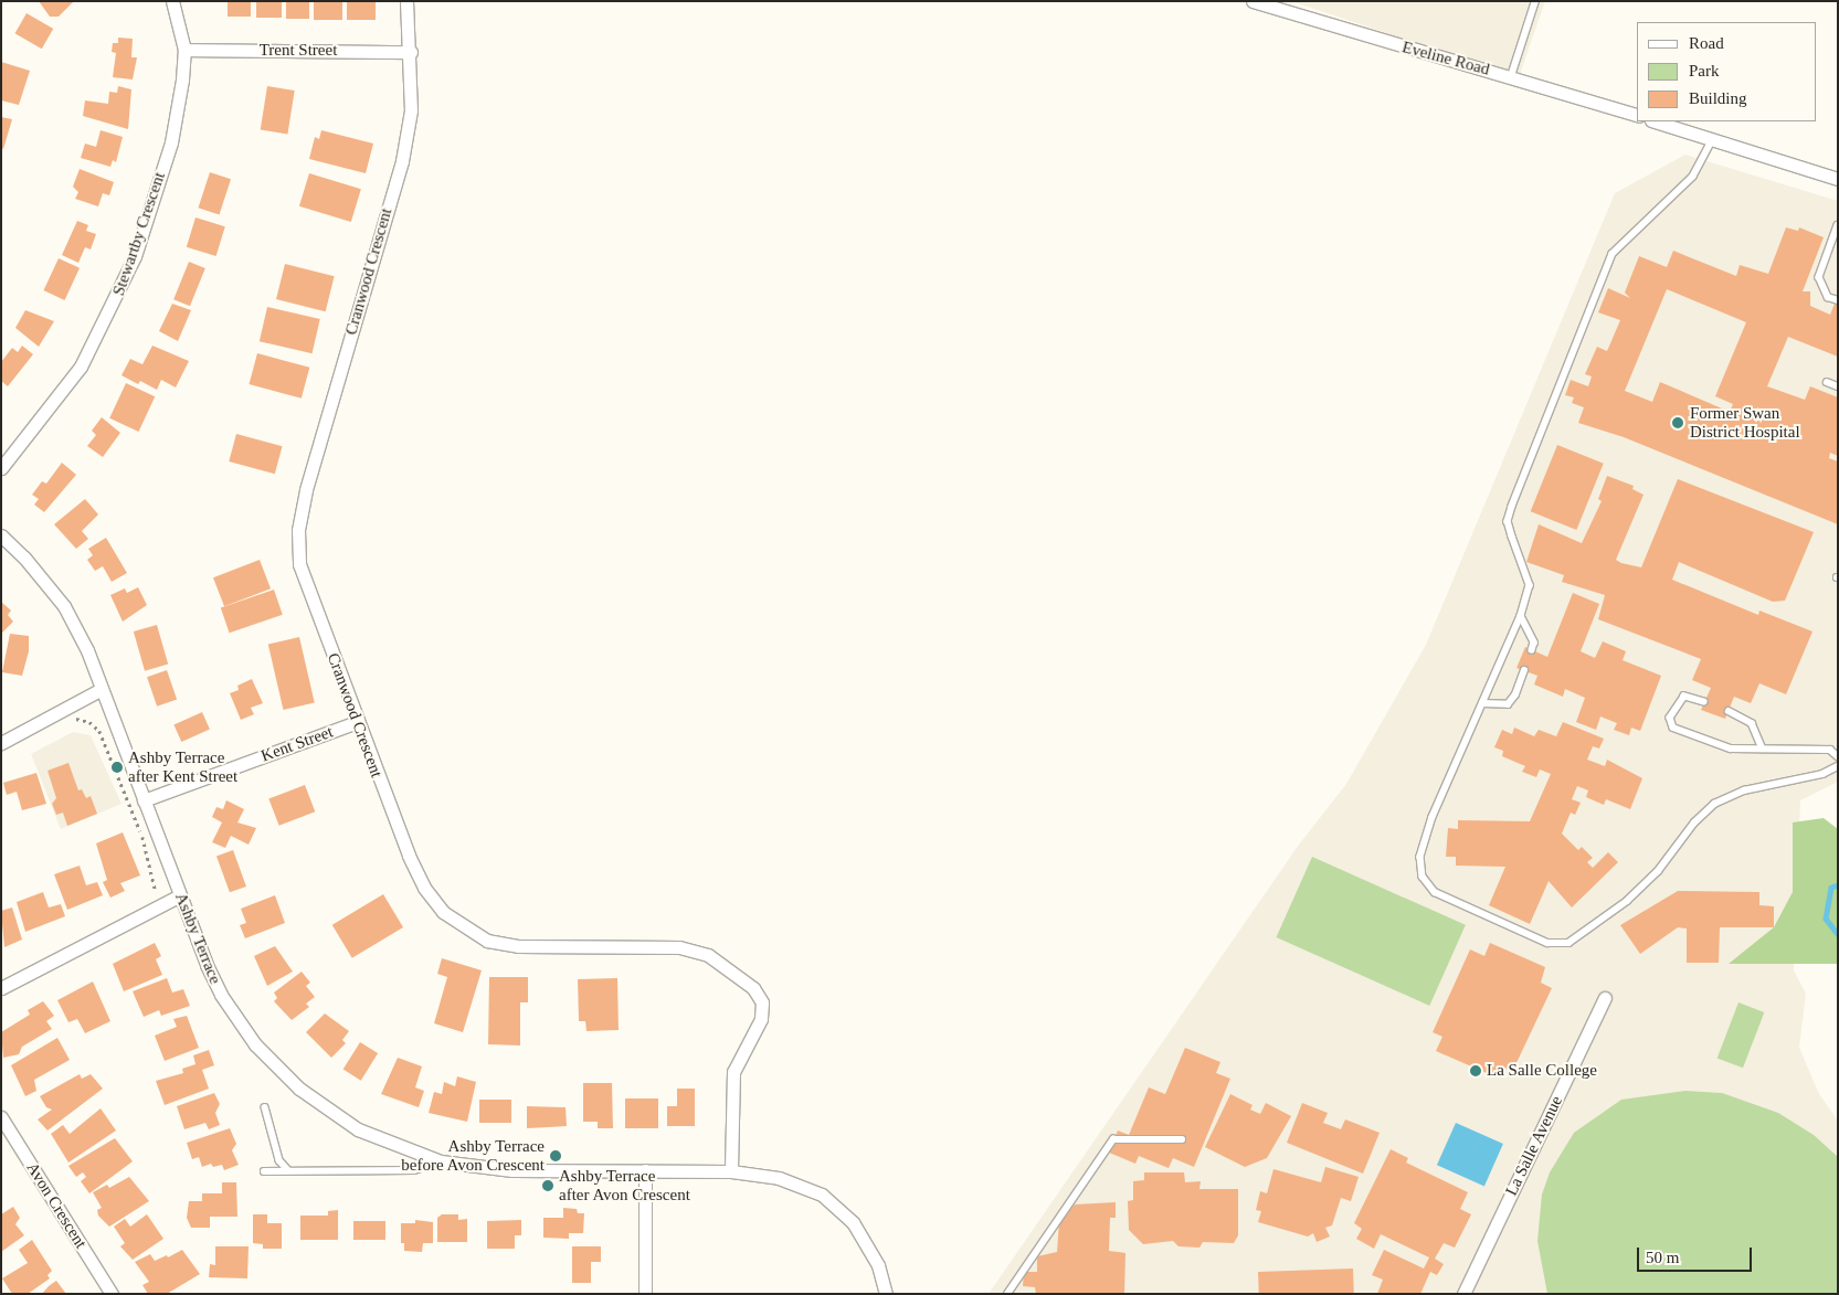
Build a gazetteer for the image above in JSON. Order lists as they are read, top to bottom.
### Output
{
  "streets": {
    "street": [
      "Trent Street",
      "Eveline Road",
      "Stewartby Crescent",
      "Cranwood Crescent",
      "Kent Street",
      "Ashby Terrace",
      "La Salle Avenue",
      "Avon Crescent"
    ]
  },
  "crossings": [
    ["Trent Street", "Stewartby Crescent"],
    ["Trent Street", "Cranwood Crescent"],
    ["Cranwood Crescent", "Kent Street"],
    ["Cranwood Crescent", "Ashby Terrace"],
    ["Kent Street", "Ashby Terrace"]
  ],
  "places": [
    "Former Swan District Hospital",
    "Ashby Terrace after Kent Street",
    "La Salle College",
    "Ashby Terrace before Avon Crescent",
    "Ashby Terrace after Avon Crescent"
  ],
  "legend": ["Road", "Park", "Building"],
  "scale_bar": "50 m"
}
